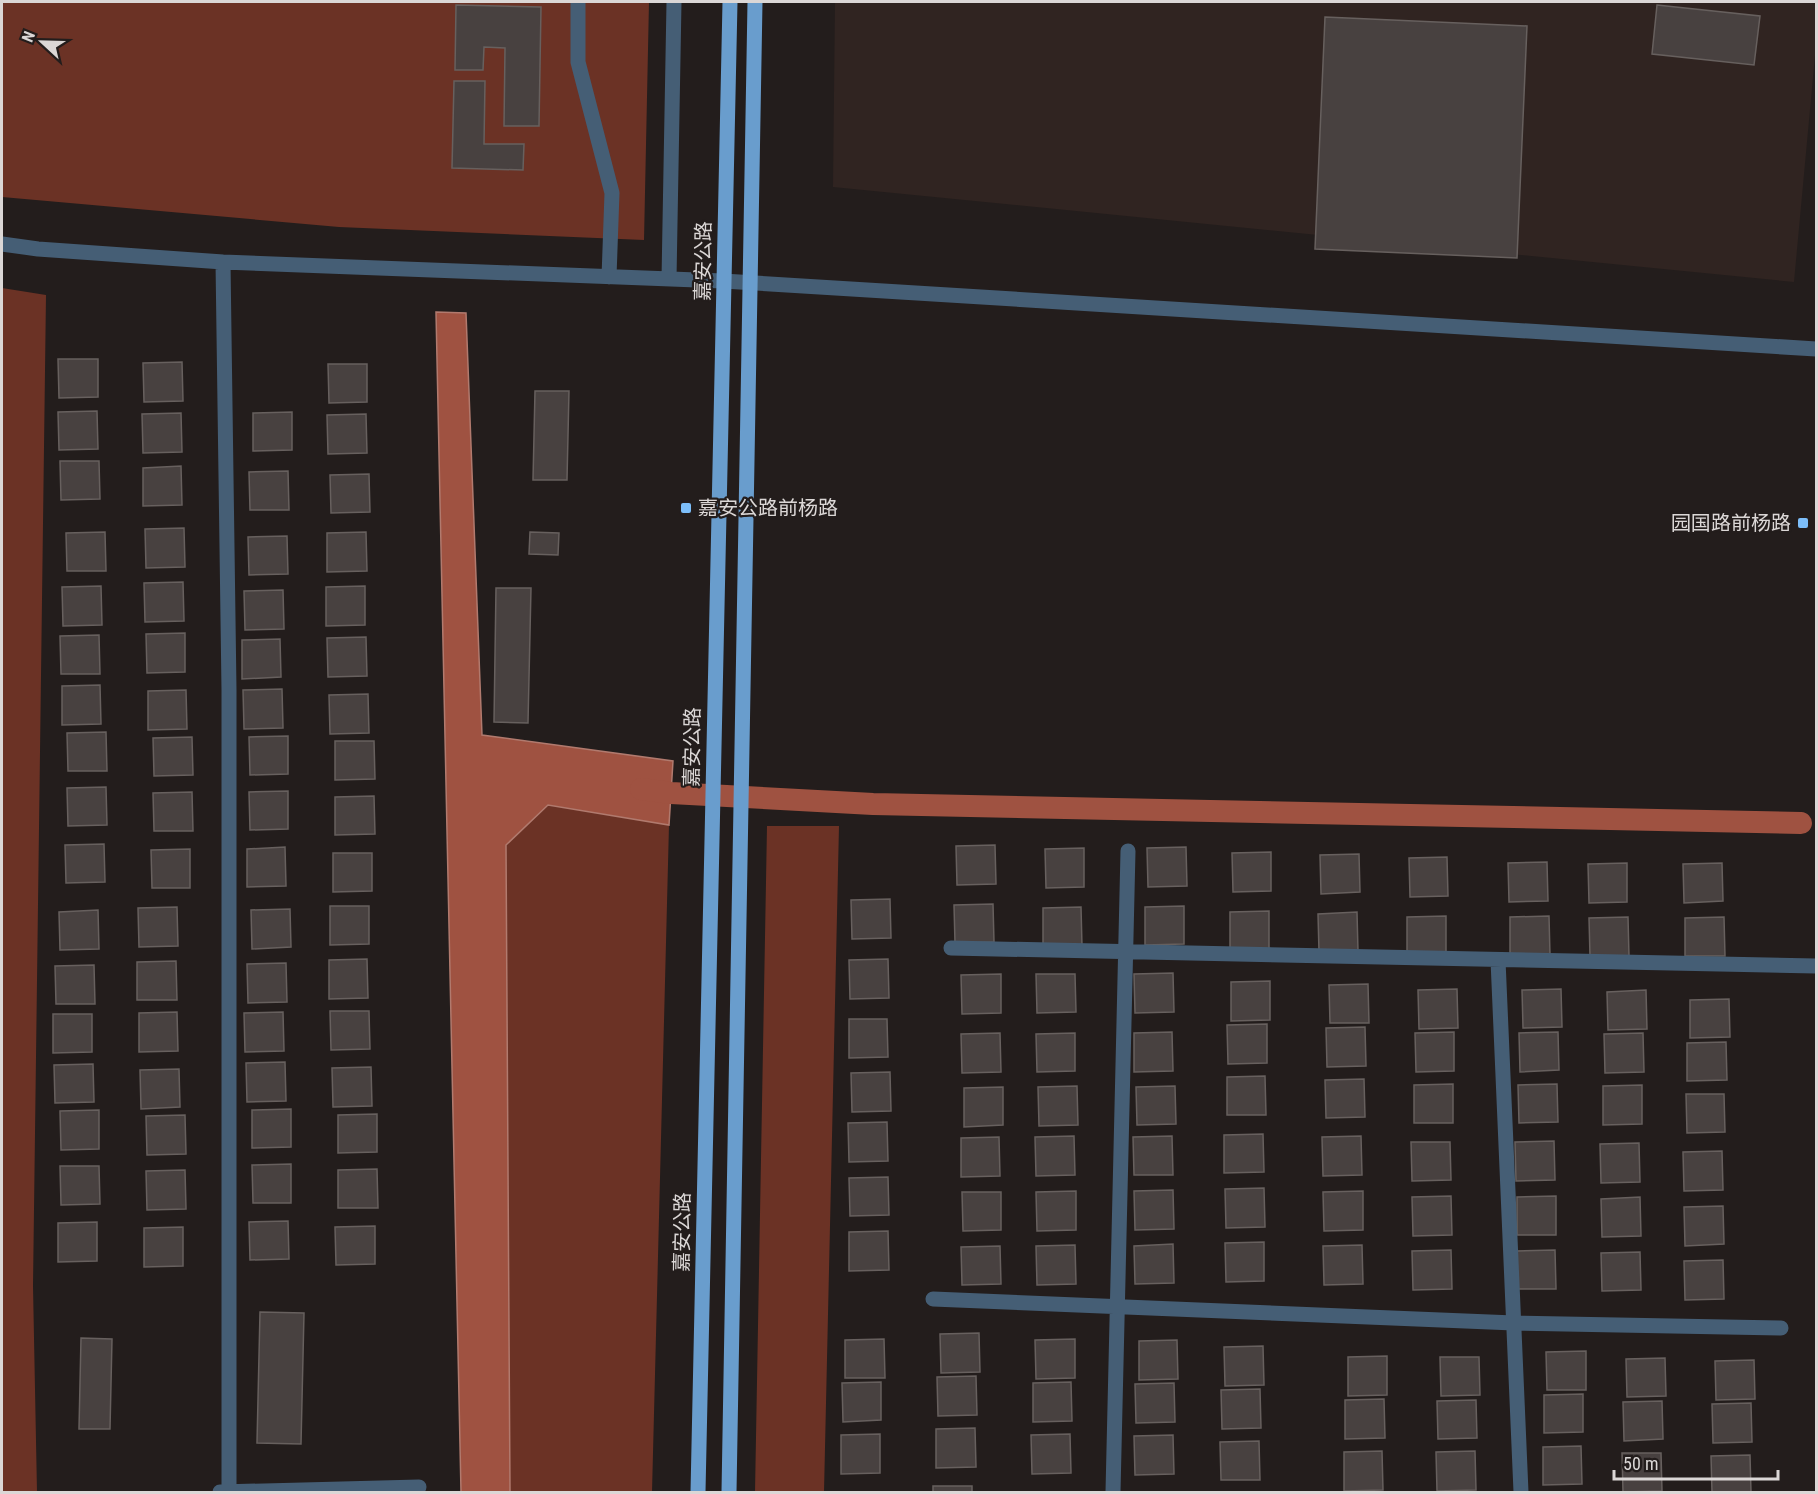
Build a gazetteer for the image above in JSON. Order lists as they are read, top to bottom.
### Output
{
  "streets": {
    "main road": ["嘉安公路"]
  },
  "places": {
    "transit": ["嘉安公路前杨路", "园国路前杨路"]
  },
  "scale_bar": "50 m",
  "north": "left"
}
